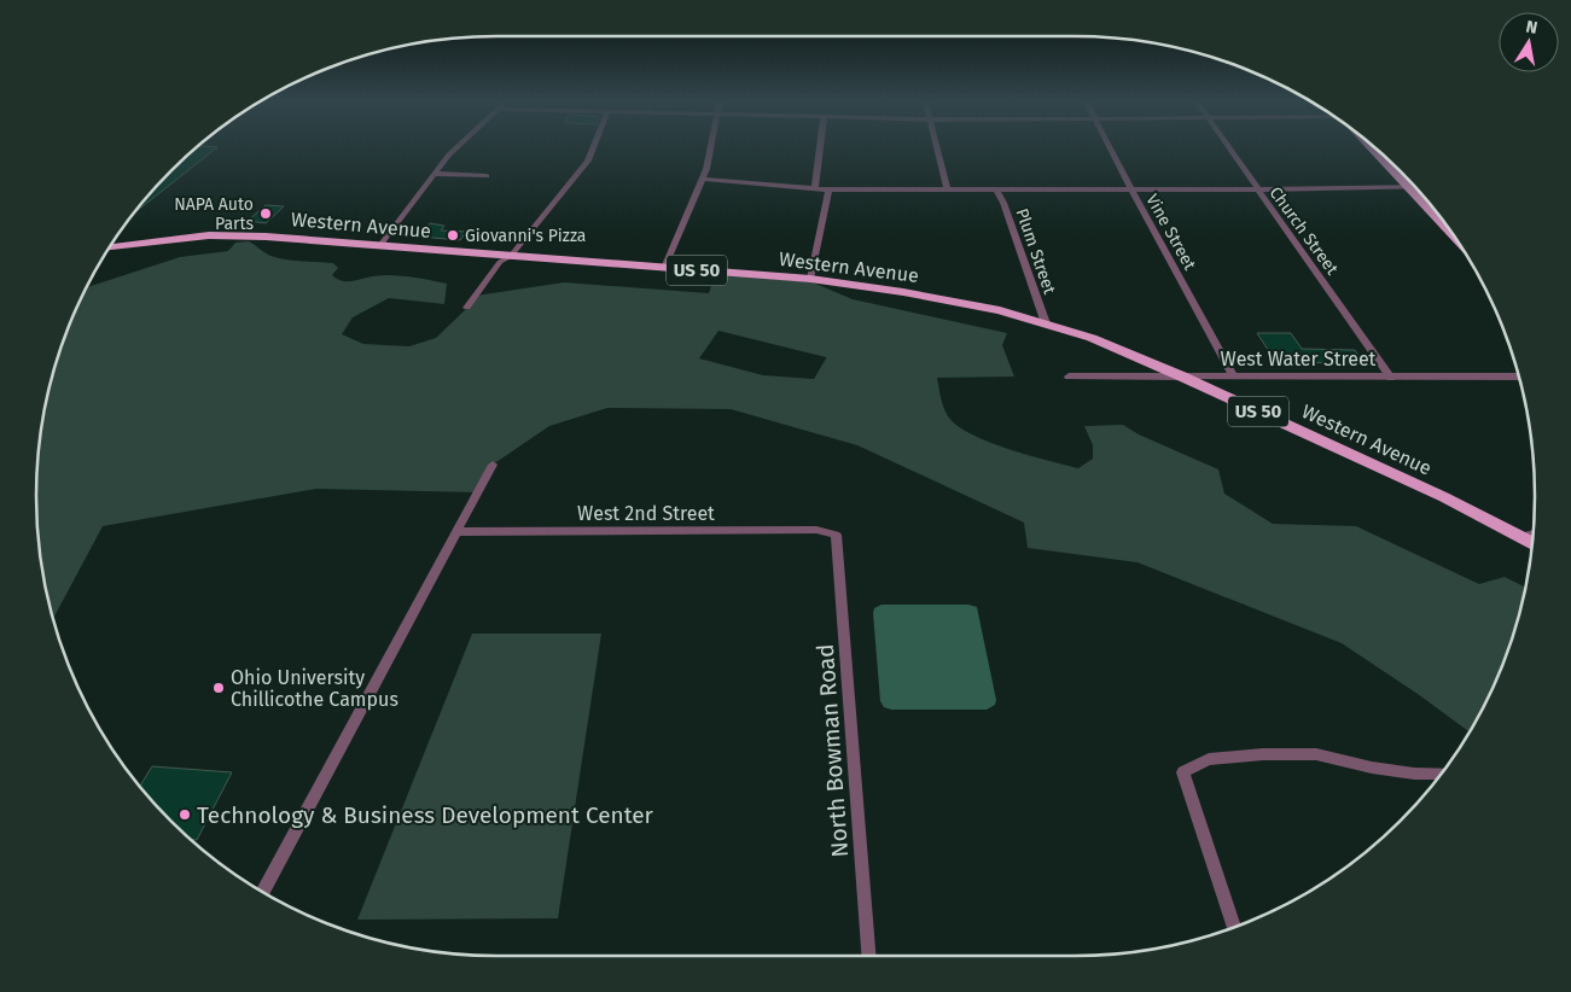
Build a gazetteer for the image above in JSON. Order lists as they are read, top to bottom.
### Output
{
  "streets": {
    "main road": ["Western Avenue", "US 50"],
    "street": [
      "Church Street",
      "Vine Street",
      "Plum Street",
      "West Water Street",
      "West 2nd Street",
      "North Bowman Road"
    ]
  },
  "crossings": [
    ["Western Avenue", "Plum Street"],
    ["Western Avenue", "West Water Street"],
    ["Church Street", "West Water Street"],
    ["Vine Street", "West Water Street"],
    ["West 2nd Street", "North Bowman Road"]
  ],
  "places": [
    "NAPA Auto Parts",
    "Giovanni's Pizza",
    "Ohio University Chillicothe Campus",
    "Technology & Business Development Center"
  ],
  "north": "top"
}
